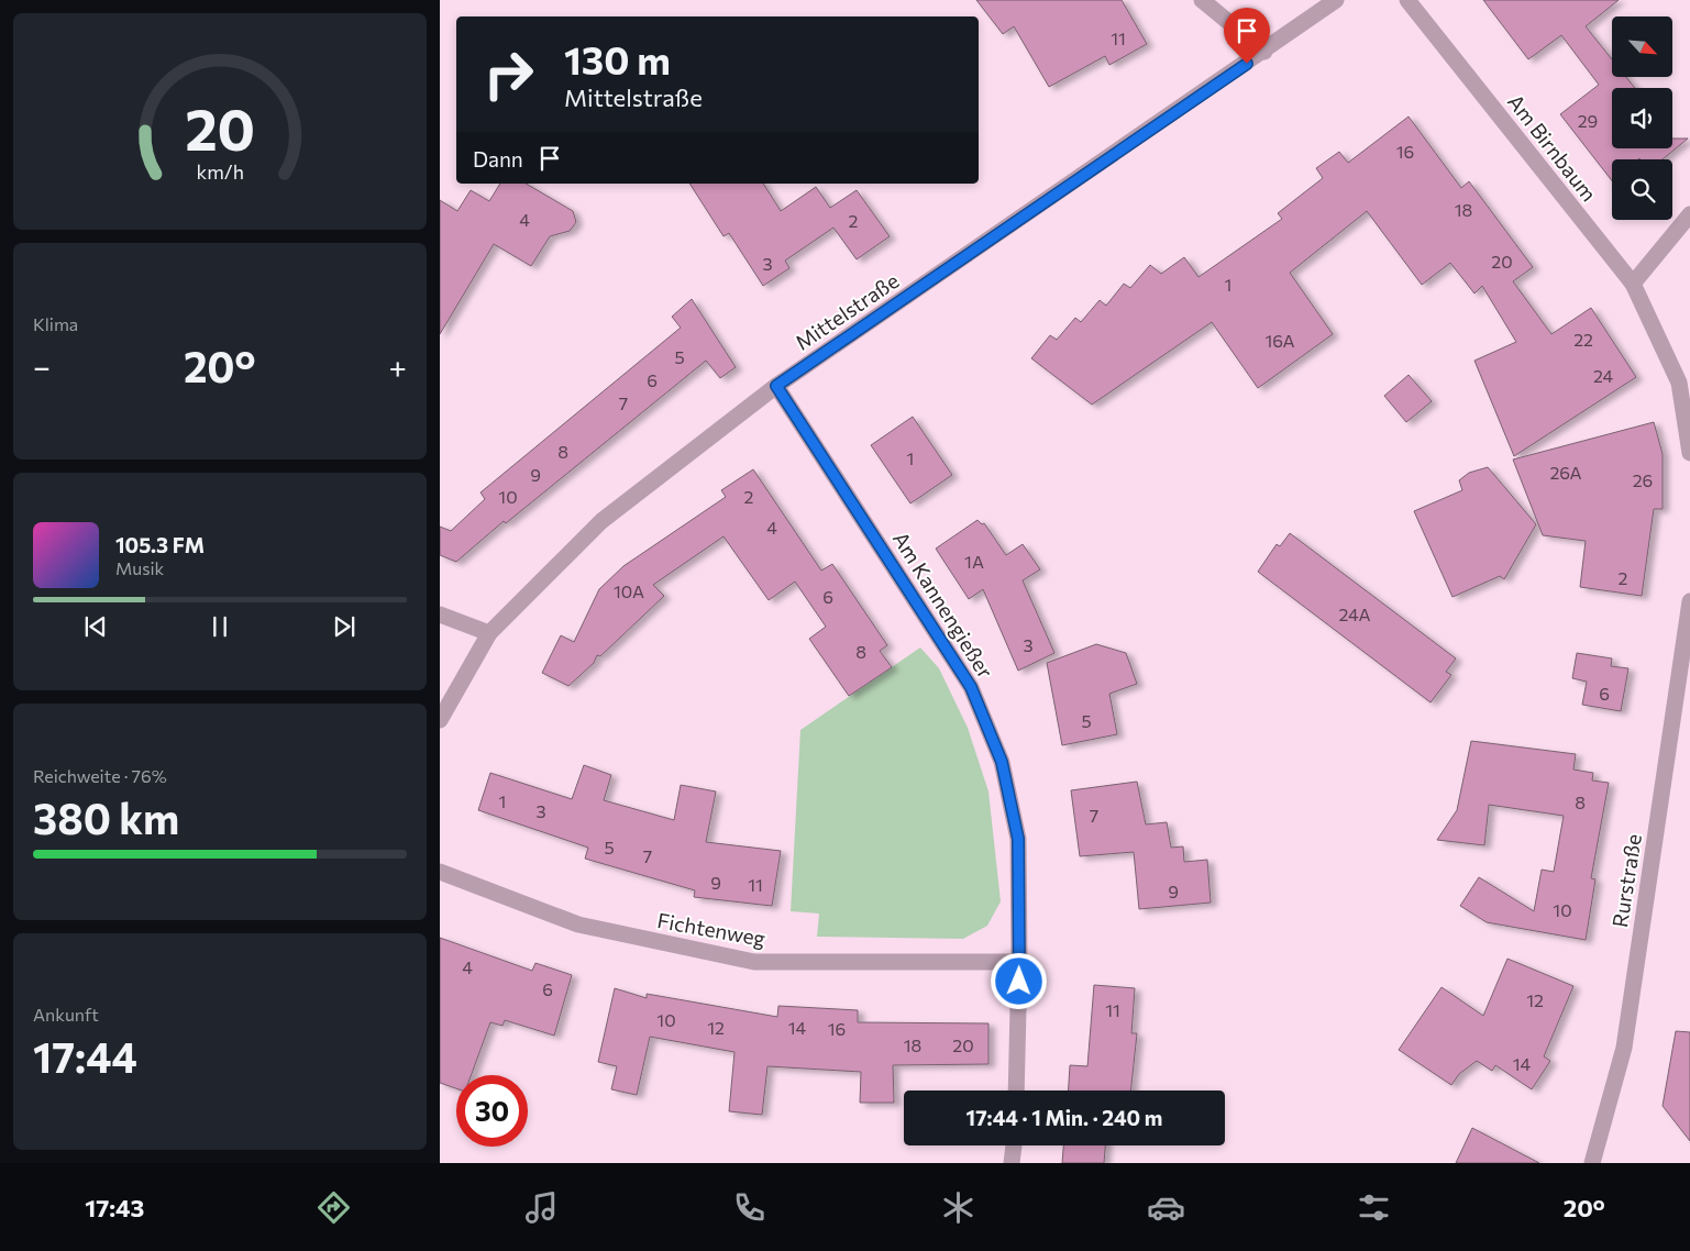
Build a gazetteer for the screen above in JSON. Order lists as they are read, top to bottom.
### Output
{
  "streets": {
    "street": [
      "Am Birnbaum",
      "Mittelstraße",
      "Am Kannengießer",
      "Rurstraße",
      "Fichtenweg"
    ]
  },
  "crossings": [
    ["Mittelstraße", "Am Kannengießer"],
    ["Am Kannengießer", "Fichtenweg"]
  ],
  "house_numbers": [
    "11",
    "29",
    "16",
    "18",
    "4",
    "2",
    "20",
    "3",
    "1",
    "22",
    "16A",
    "5",
    "24",
    "6",
    "7",
    "8",
    "1",
    "26A",
    "9",
    "26",
    "10",
    "2",
    "4",
    "1A",
    "2",
    "10A",
    "6",
    "24A",
    "3",
    "8",
    "6",
    "5",
    "1",
    "8",
    "3",
    "7",
    "5",
    "7",
    "9",
    "11",
    "9",
    "10",
    "4",
    "6",
    "12",
    "11",
    "10",
    "12",
    "14",
    "16",
    "18",
    "20",
    "14"
  ],
  "north": "bottom right",
  "page": {
    "turn": ["130 m", "Mittelstraße"],
    "then": "Dann",
    "tile": [
      "Klima",
      ["Reichweite · 76%", "380 km"],
      ["Ankunft", "17:44"]
    ],
    "heat": ["−", "20°", "+"],
    "song": ["105.3 FM", "Musik"],
    "limit": "30",
    "trip": "17:44 · 1 Min. · 240 m",
    "tabs": ["17:43", "20°"],
    "gauge": ["20", "km/h"]
  }
}
